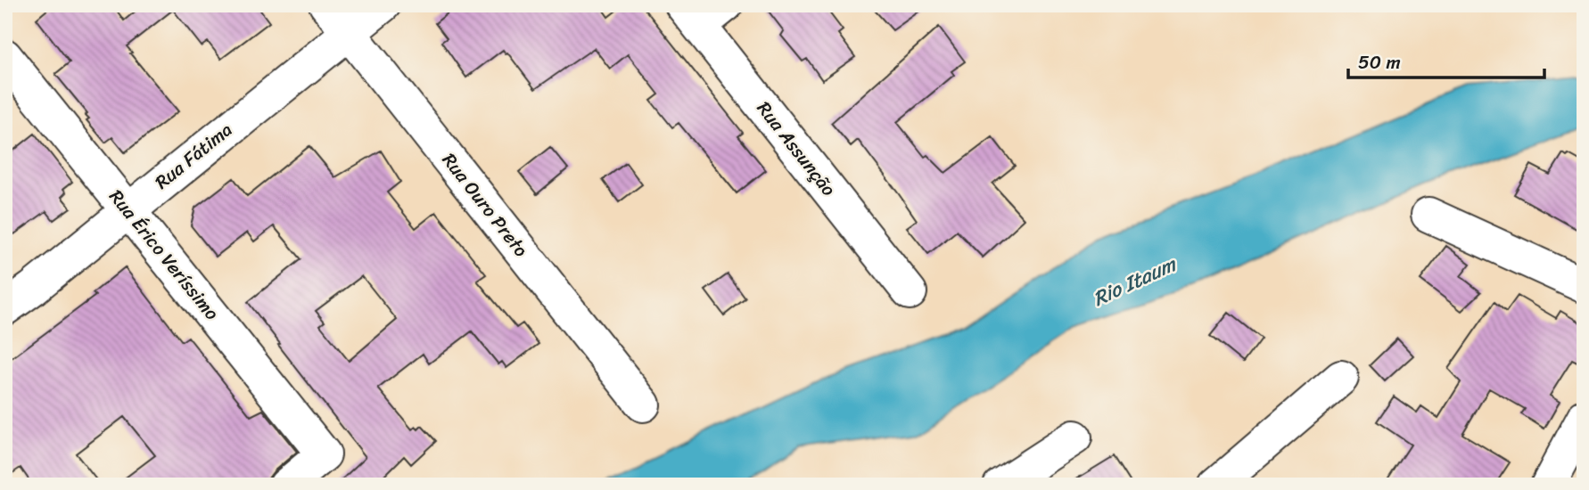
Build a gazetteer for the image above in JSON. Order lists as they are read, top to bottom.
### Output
{
  "streets": {
    "street": [
      "Rua Assunção",
      "Rua Fátima",
      "Rua Ouro Preto",
      "Rua Érico Veríssimo"
    ]
  },
  "crossings": [
    ["Rua Fátima", "Rua Ouro Preto"],
    ["Rua Fátima", "Rua Érico Veríssimo"]
  ],
  "water": ["Rio Itaum"],
  "scale_bar": "50 m"
}
